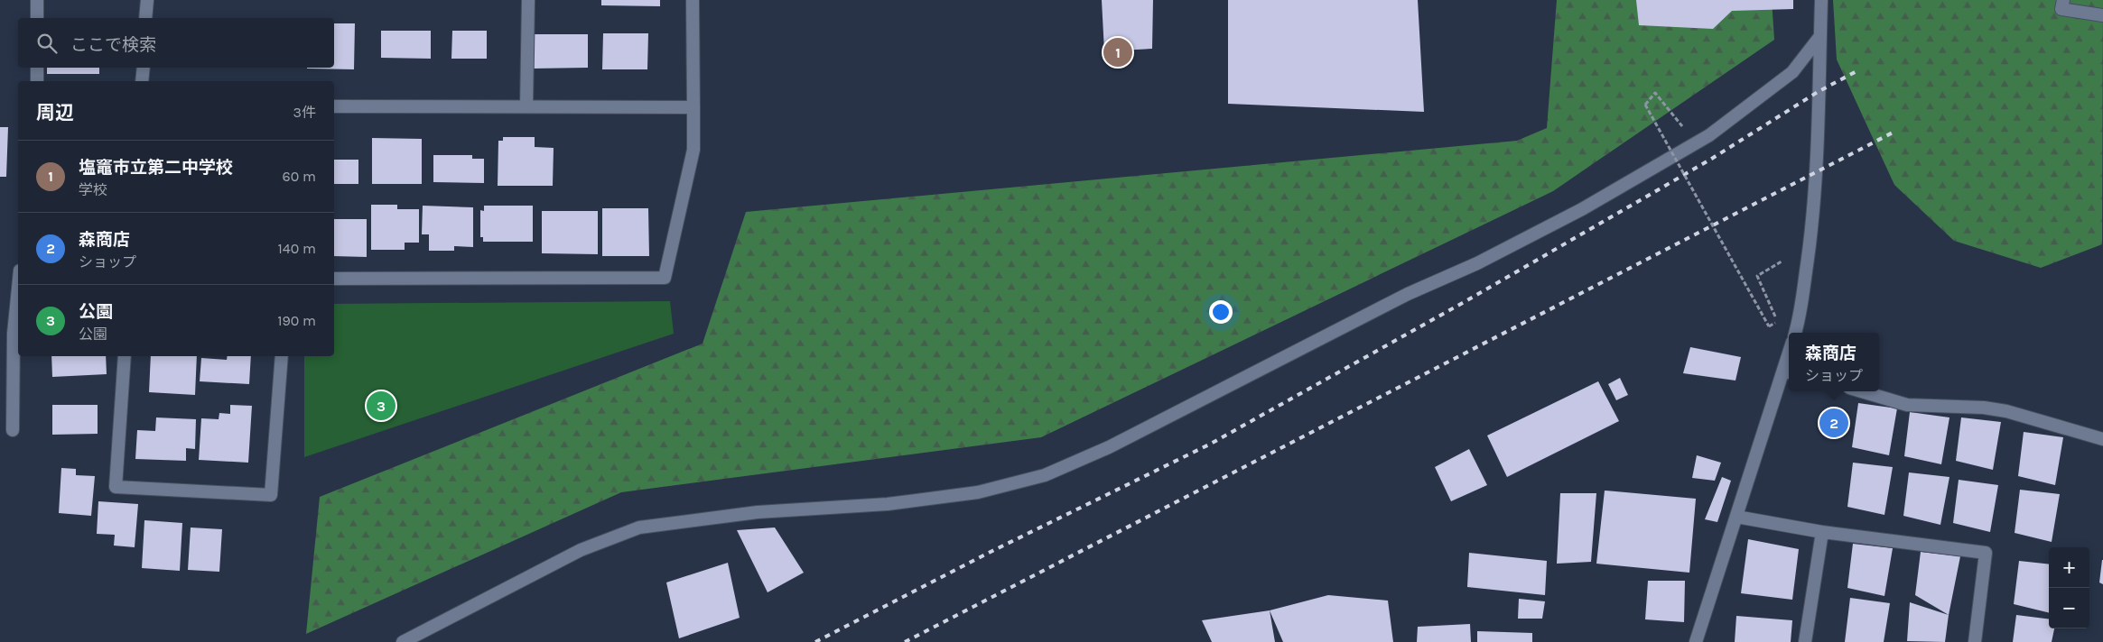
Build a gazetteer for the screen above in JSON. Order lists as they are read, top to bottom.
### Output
{
  "page": {
    "search": "ここで検索",
    "pins": ["1", "3", "2"],
    "heading": ["周辺", "3件"],
    "list": [
      {
        "mark": "1",
        "name": "塩竈市立第二中学校",
        "note": "学校",
        "value": "60 m"
      },
      {
        "mark": "2",
        "name": "森商店",
        "note": "ショップ",
        "value": "140 m"
      },
      {
        "mark": "3",
        "name": "公園",
        "note": "公園",
        "value": "190 m"
      }
    ],
    "popup": ["森商店", "ショップ"],
    "map_buttons": ["+", "−"]
  }
}
